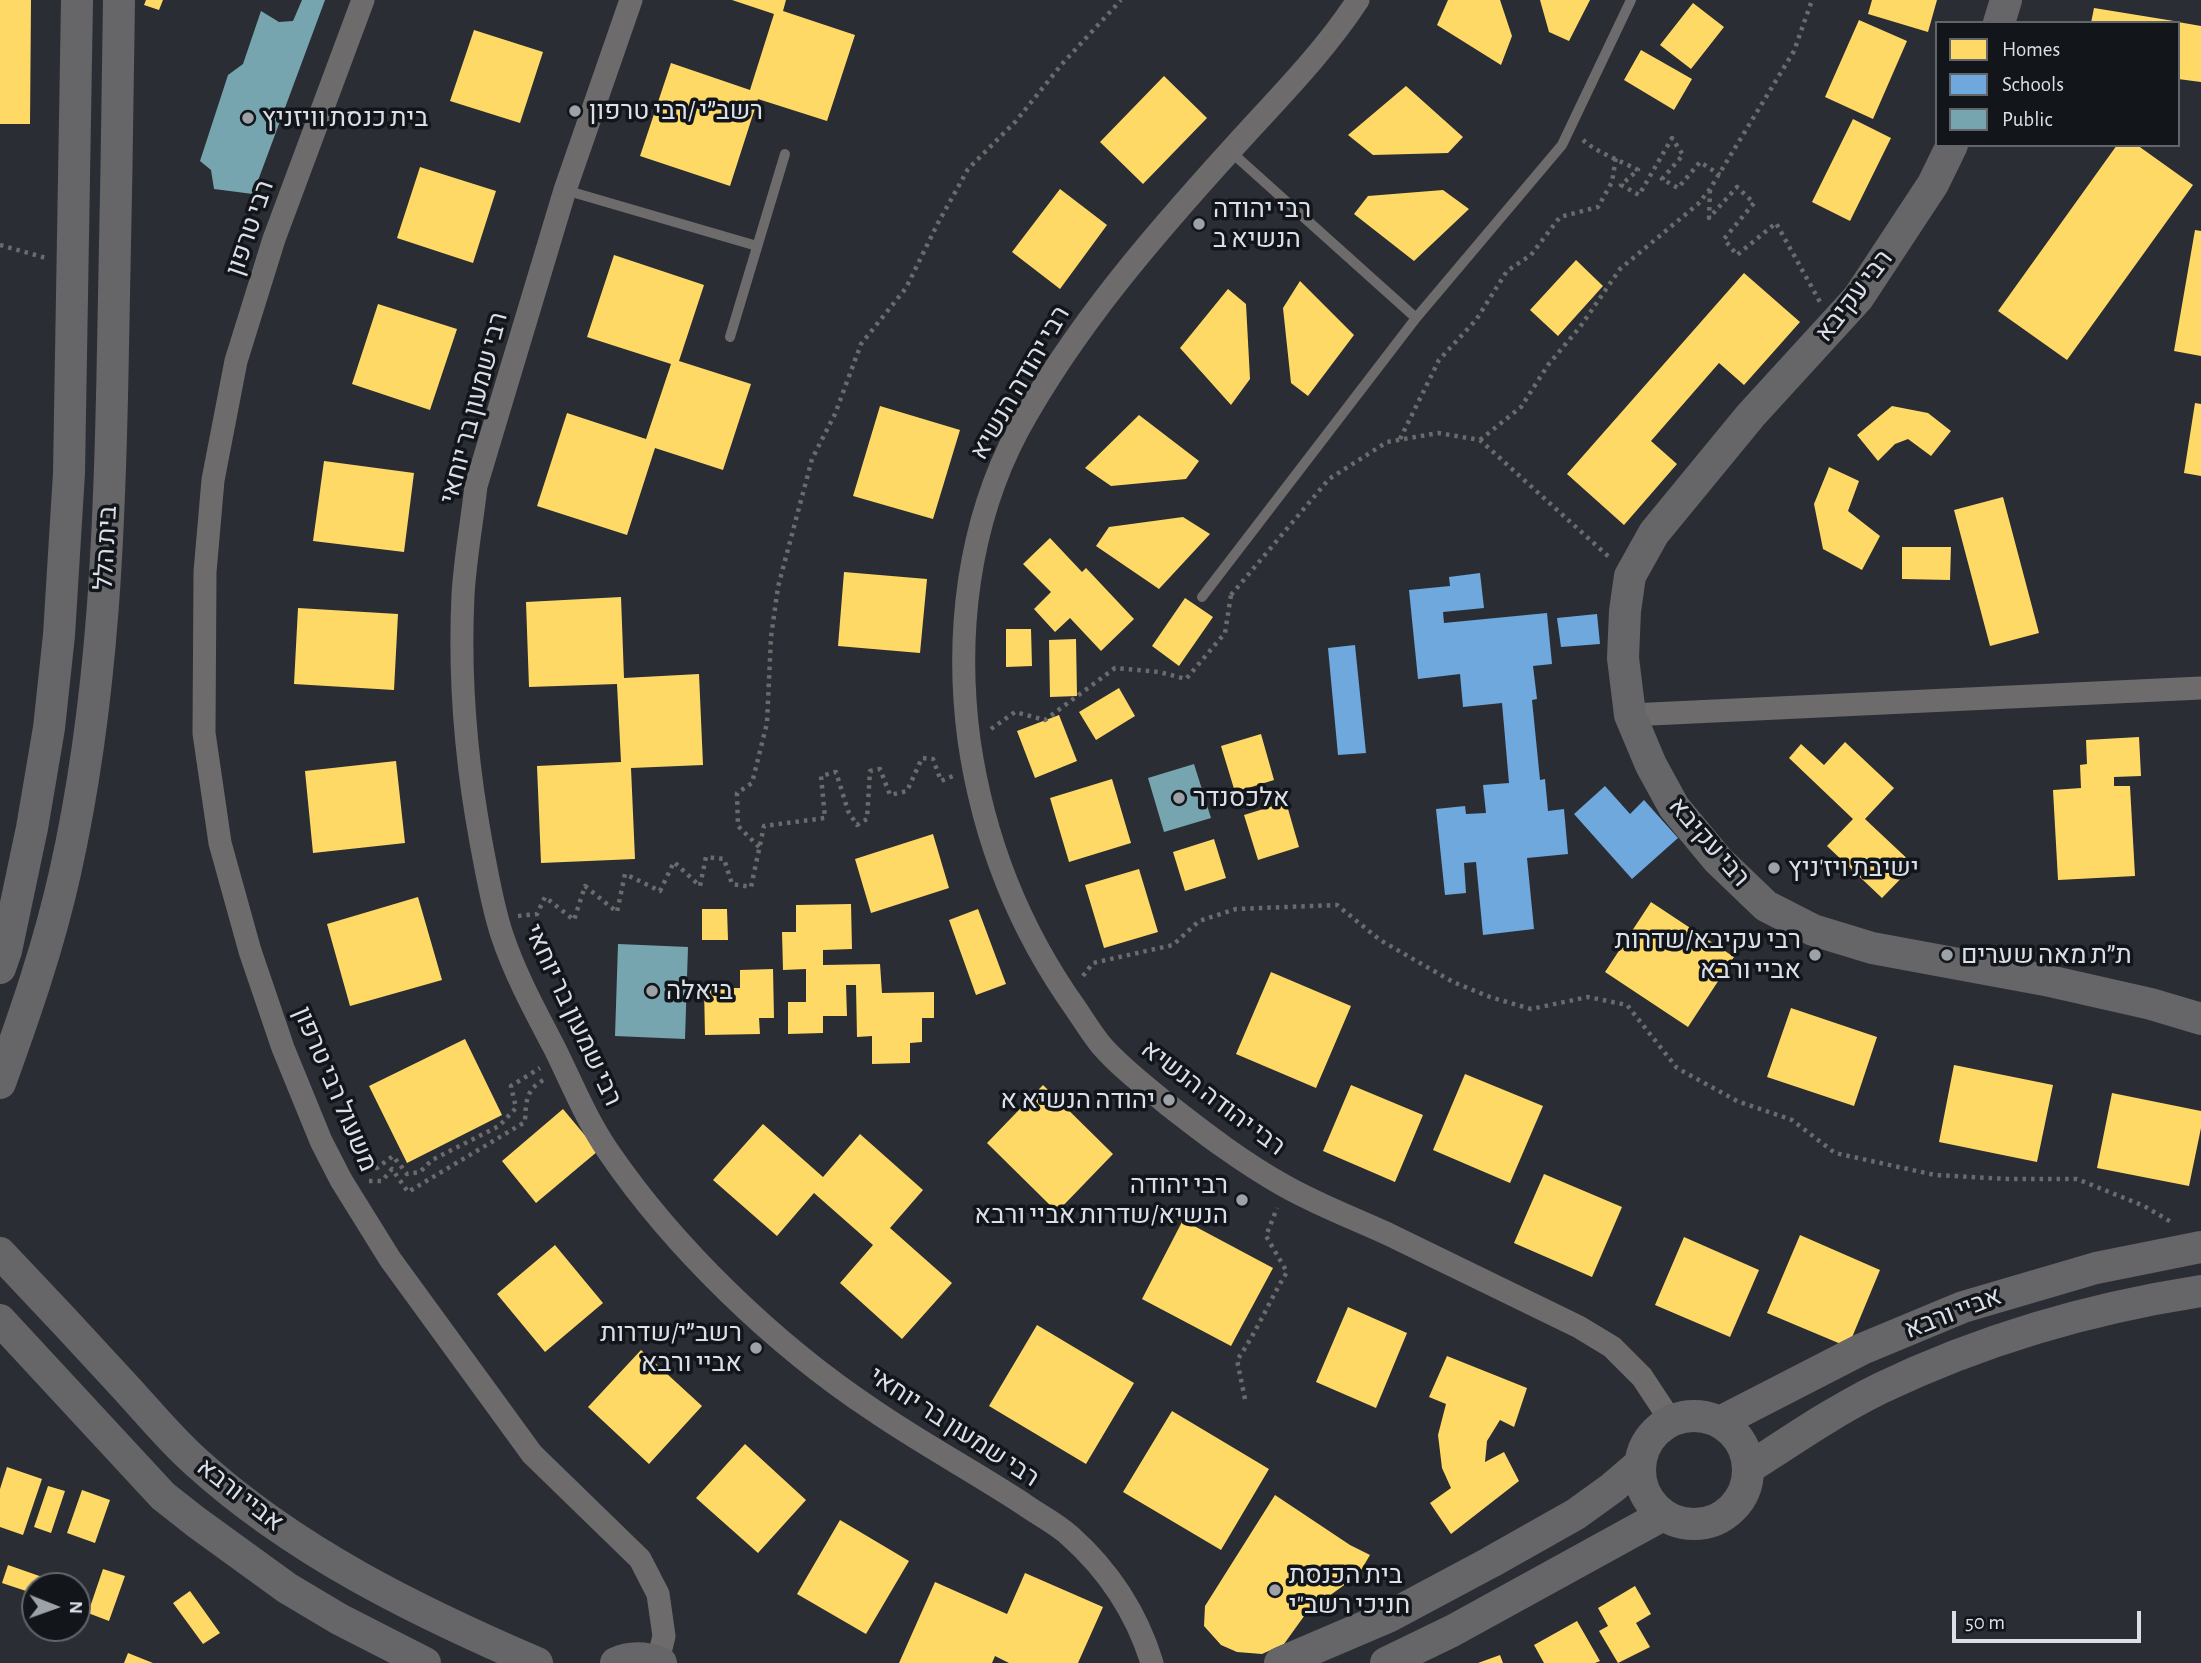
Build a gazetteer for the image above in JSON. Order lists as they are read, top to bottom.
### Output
{
  "streets": {
    "street": [
      "רבי טרפון",
      "רבי עקיבא",
      "רבי יהודה הנשיא",
      "רבי שמעון בר יוחאי",
      "בית הלל",
      "משעול רבי טרפון",
      "אביי ורבא"
    ]
  },
  "crossings": [
    ["רבי טרפון", "משעול רבי טרפון"],
    ["רבי יהודה הנשיא", "אביי ורבא"]
  ],
  "places": [
    "רשב״י /רבי טרפון",
    "בית כנסת וויזניץ",
    "רבי יהודה הנשיא ב",
    "אלכסנדר",
    "ישיבת ויז'ניץ",
    "רבי עקיבא/שדרות אביי ורבא",
    "ת״ת מאה שערים",
    "ביאלה",
    "יהודה הנשיא א",
    "רבי יהודה הנשיא/שדרות אביי ורבא",
    "רשב״י/שדרות אביי ורבא",
    "בית הכנסת חניכי רשב\"י"
  ],
  "legend": ["Homes", "Schools", "Public"],
  "scale_bar": "50 m",
  "north": "right"
}
